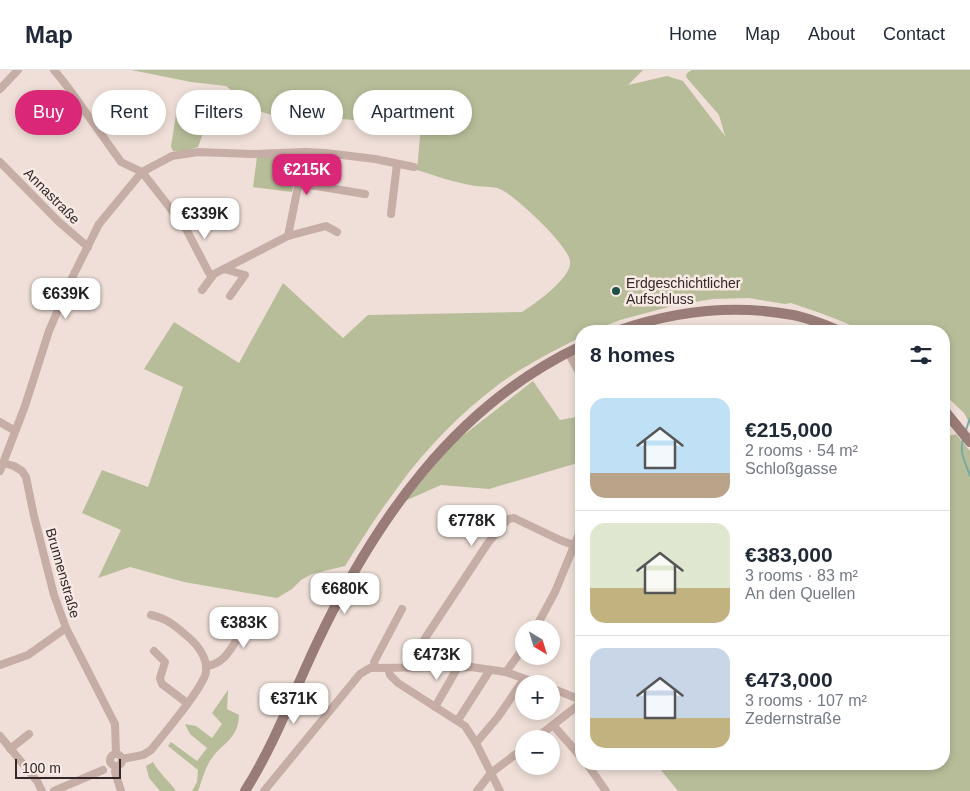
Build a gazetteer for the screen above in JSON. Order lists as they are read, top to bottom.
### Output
{
  "streets": {
    "street": ["Annastraße", "Brunnenstraße"]
  },
  "places": ["Erdgeschichtlicher Aufschluss"],
  "scale_bar": "100 m",
  "north": "bottom right",
  "page": {
    "header": "Map",
    "nav": [
      "Home",
      "Map",
      "About",
      "Contact"
    ],
    "chip": [
      "Buy",
      "Rent",
      "Filters",
      "New",
      "Apartment"
    ],
    "price": [
      "€215K",
      "€339K",
      "€639K",
      "€778K",
      "€680K",
      "€383K",
      "€473K",
      "€371K"
    ],
    "heading": "8 homes",
    "list": [
      {
        "name": "€215,000",
        "note": "2 rooms · 54 m² · Schloßgasse"
      },
      {
        "name": "€383,000",
        "note": "3 rooms · 83 m² · An den Quellen"
      },
      {
        "name": "€473,000",
        "note": "3 rooms · 107 m² · Zedernstraße"
      }
    ],
    "map_buttons": ["+", "−"],
    "scale": "100 m"
  }
}
